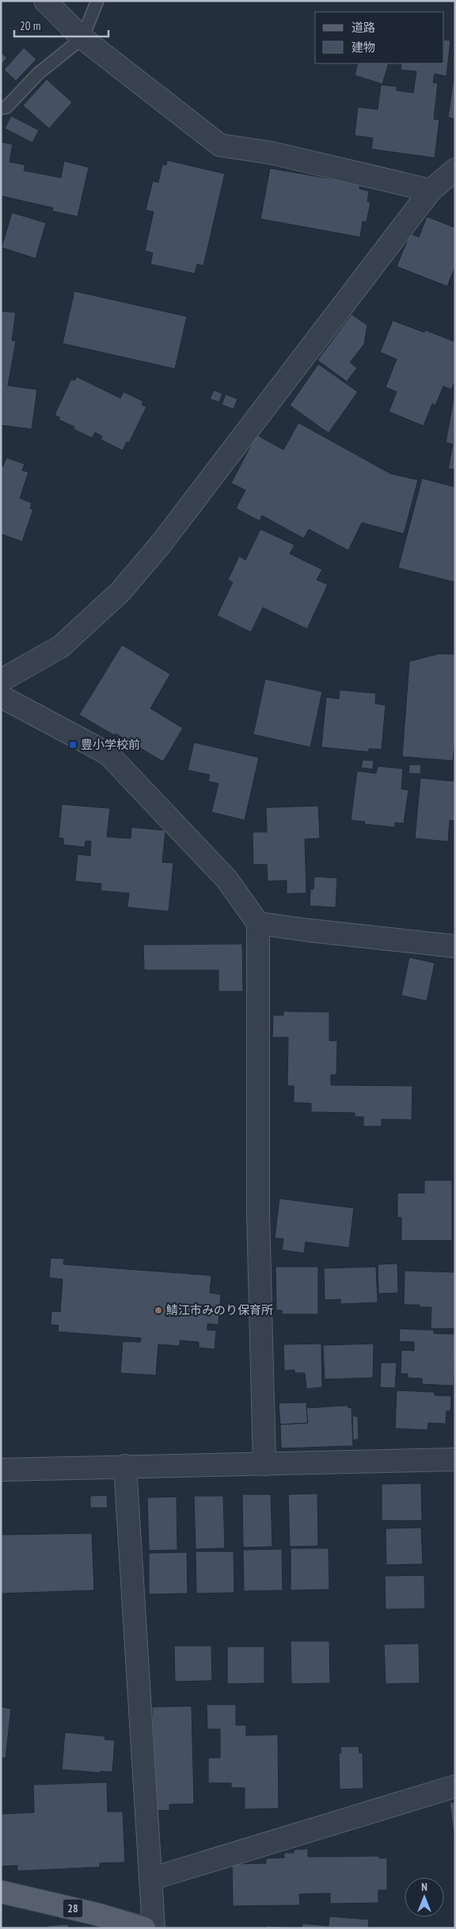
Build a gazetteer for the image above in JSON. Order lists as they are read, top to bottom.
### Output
{
  "streets": {
    "main road": ["28"]
  },
  "places": {
    "transit": ["豊小学校前"],
    "other": ["鯖江市みのり保育所"]
  },
  "legend": ["道路", "建物"],
  "scale_bar": "20 m",
  "north": "top"
}
